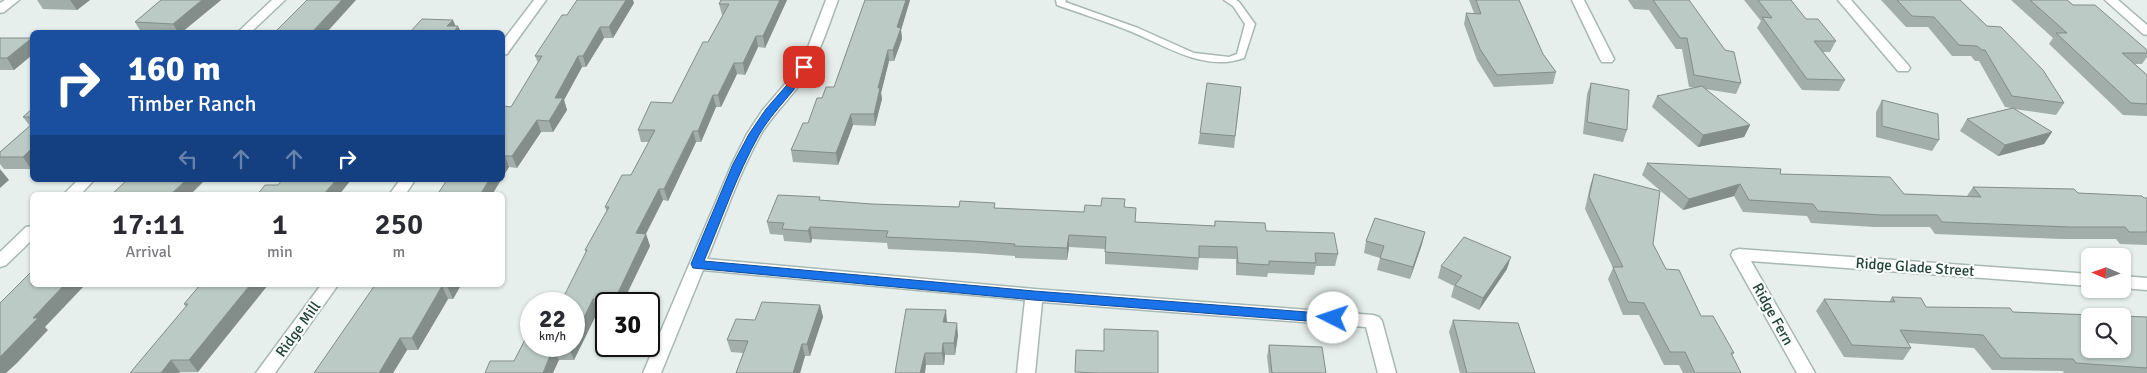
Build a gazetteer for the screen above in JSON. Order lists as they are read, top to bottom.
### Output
{
  "streets": {
    "street": ["Ridge Glade Street", "Ridge Fern", "Ridge Mill"]
  },
  "crossings": [
    ["Ridge Glade Street", "Ridge Fern"]
  ],
  "north": "left",
  "page": {
    "turn": ["160 m", "Timber Ranch"],
    "eta": [
      "17:11",
      "Arrival",
      "1",
      "min",
      "250",
      "m"
    ],
    "speed": "22 km/h",
    "limit": "30"
  }
}
